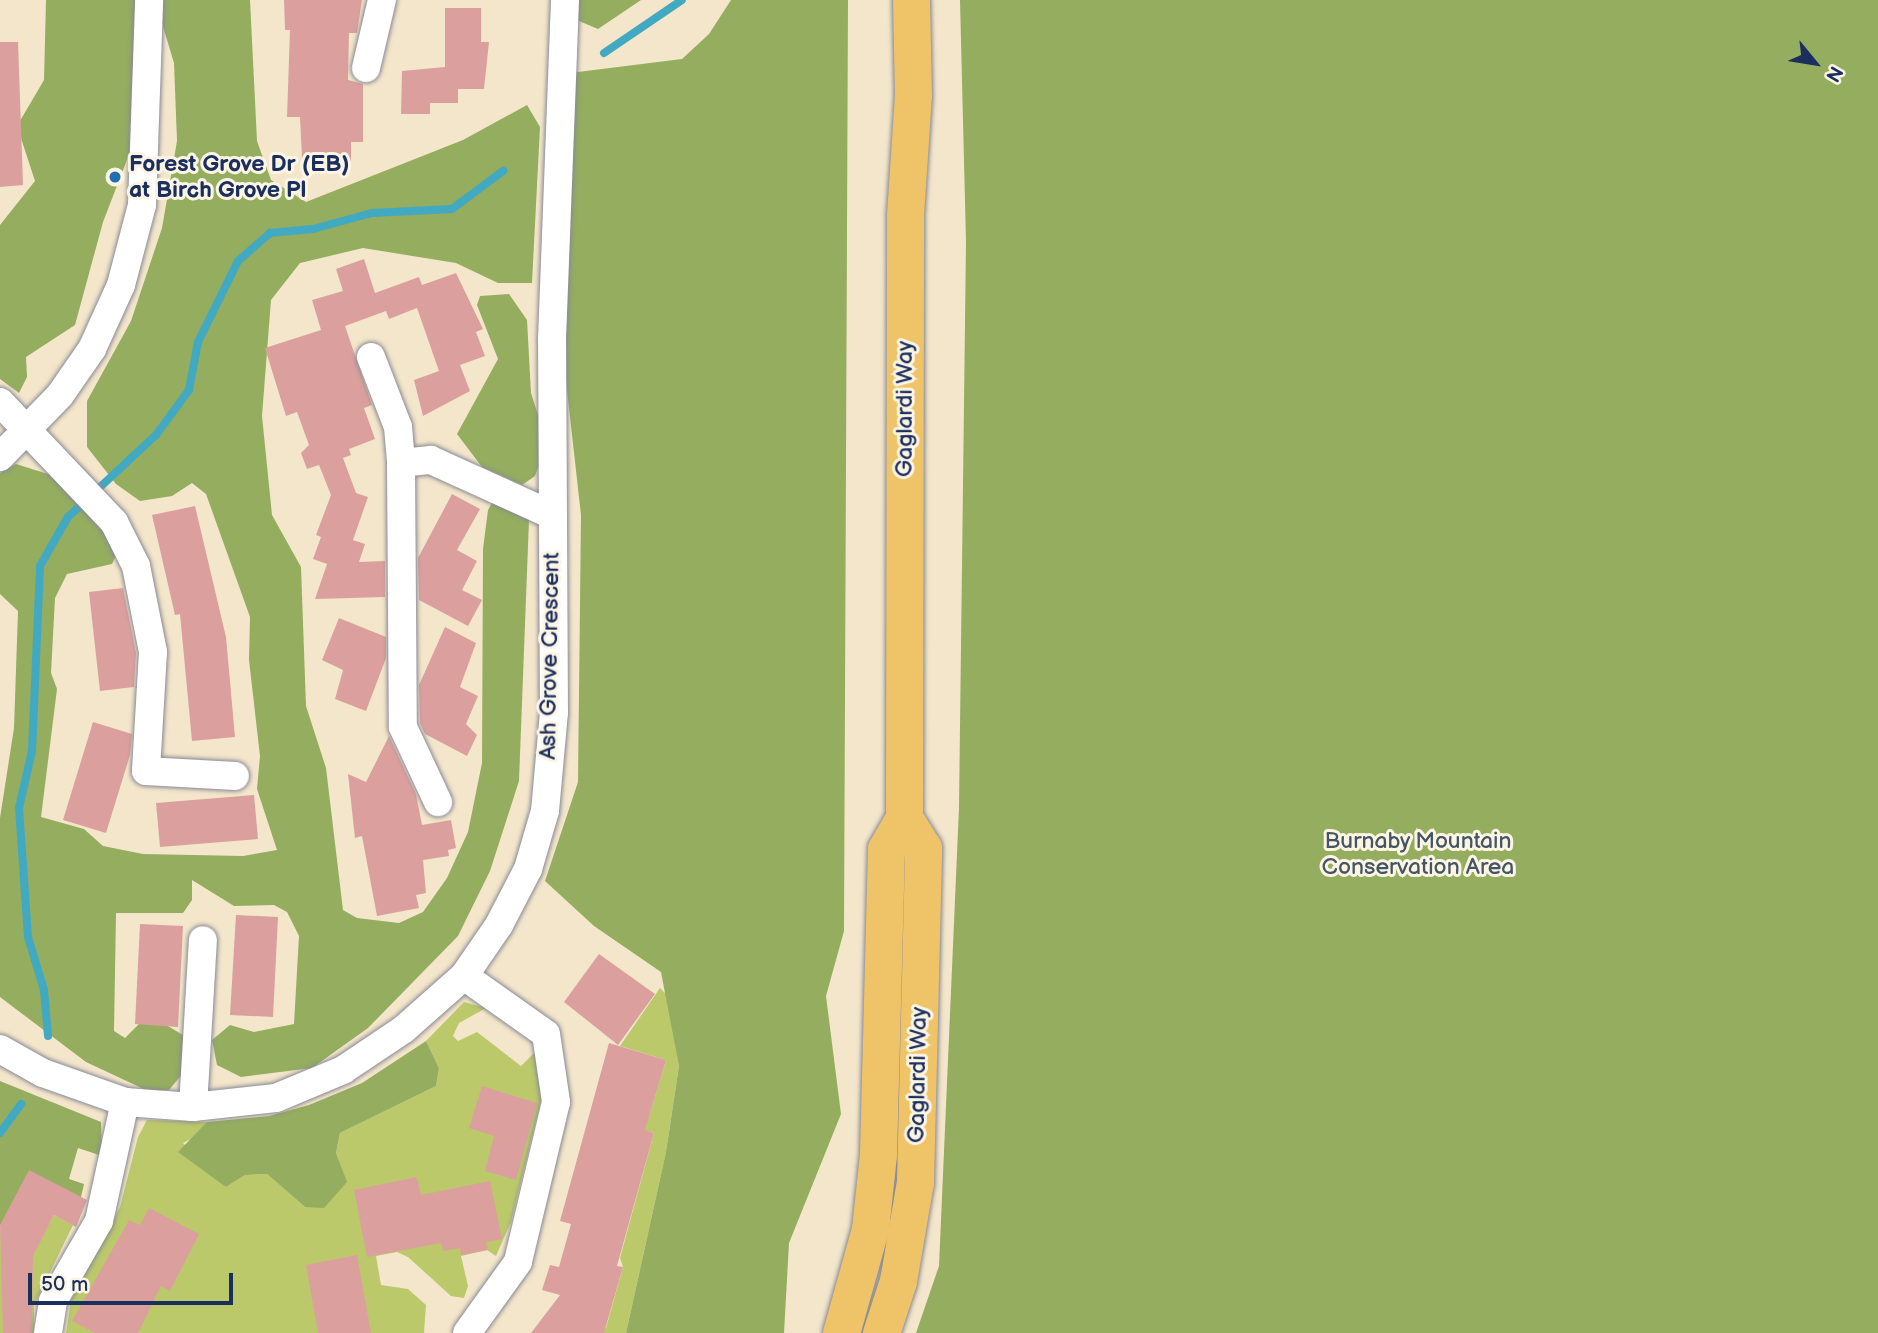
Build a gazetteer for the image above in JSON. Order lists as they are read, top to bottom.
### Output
{
  "streets": {
    "main road": ["Gaglardi Way"],
    "street": ["Ash Grove Crescent"]
  },
  "parks": ["Burnaby Mountain Conservation Area"],
  "places": ["Forest Grove Dr (EB) at Birch Grove Pl"],
  "scale_bar": "50 m",
  "north": "bottom right"
}
